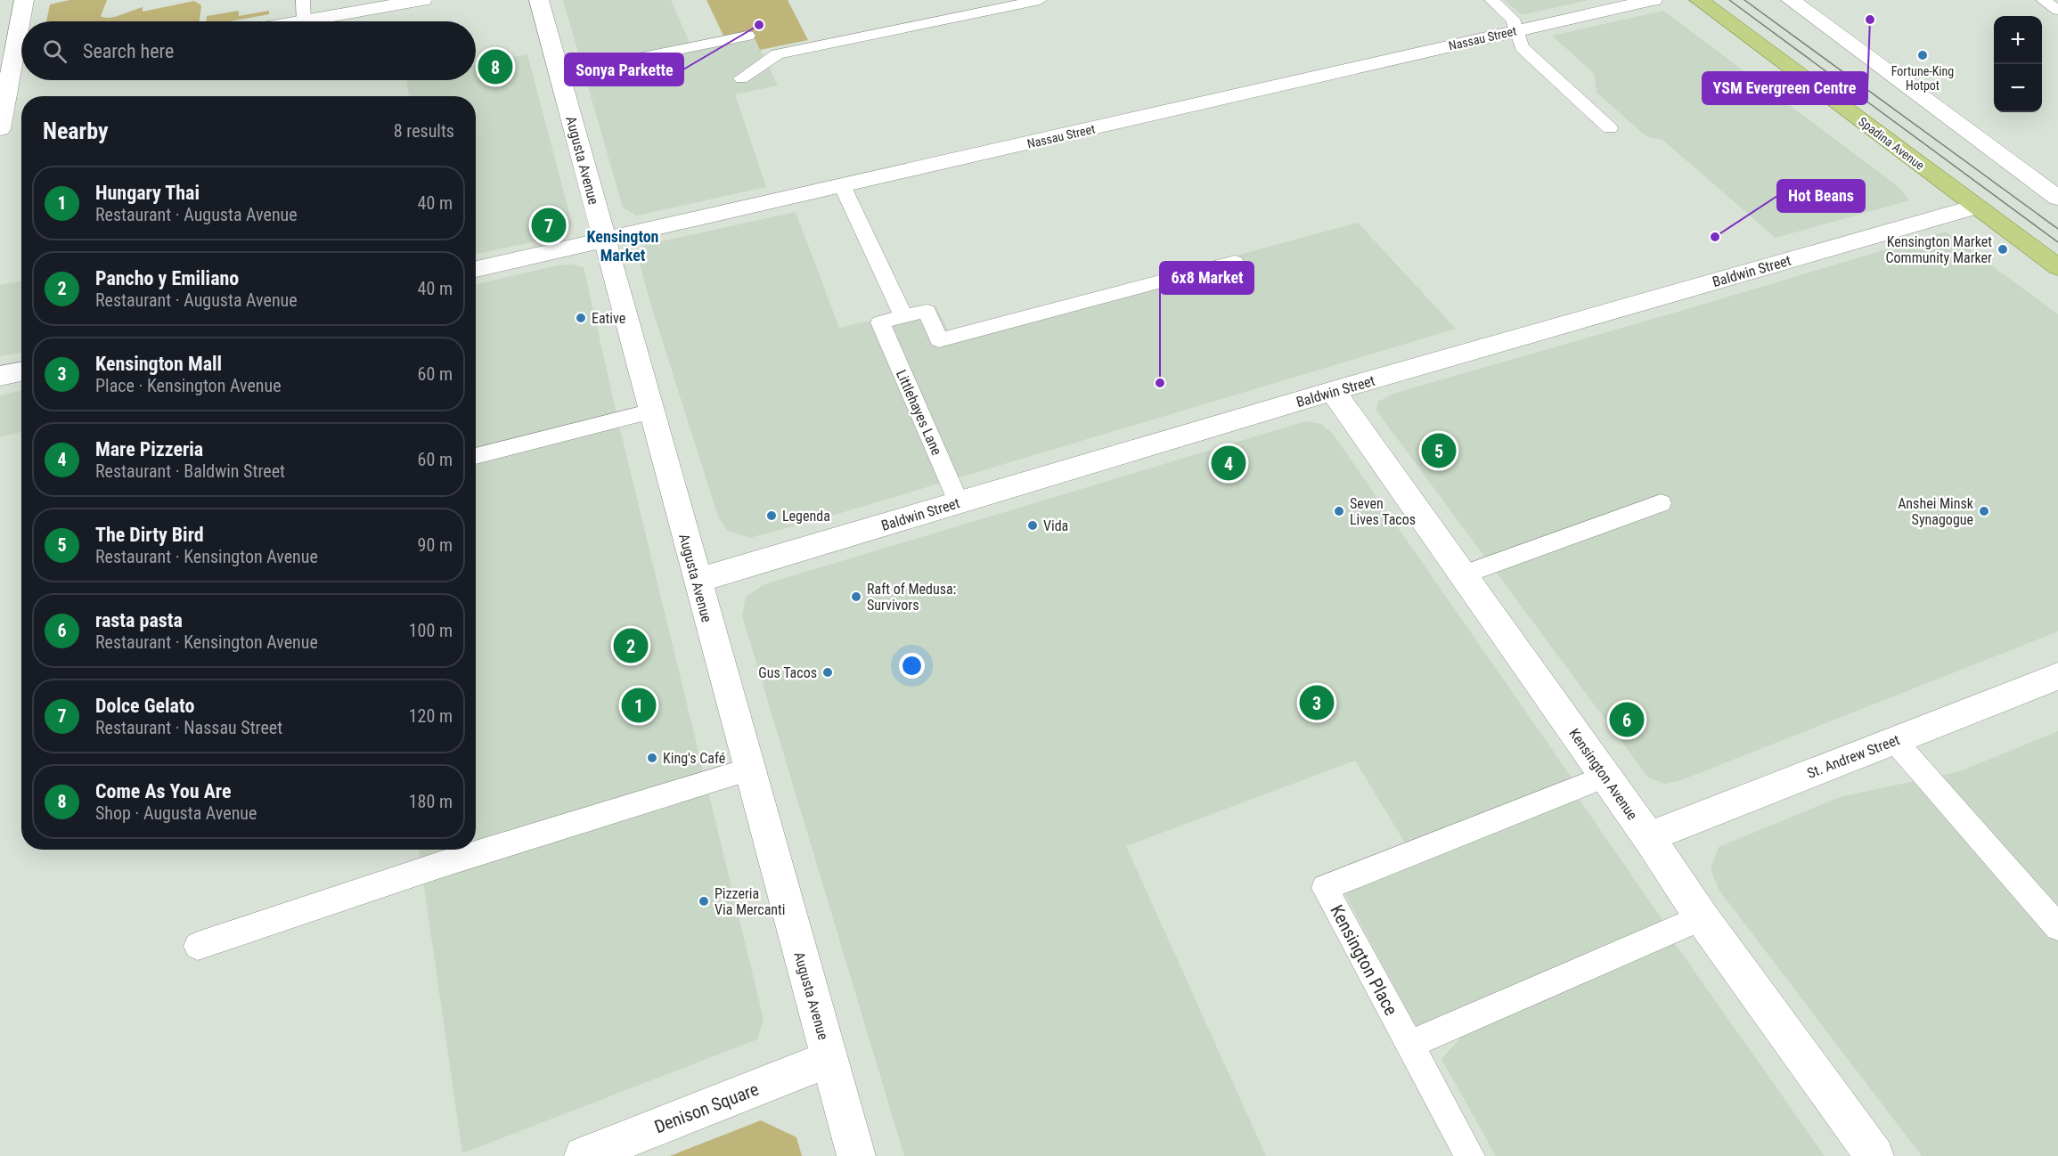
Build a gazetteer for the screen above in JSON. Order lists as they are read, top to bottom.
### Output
{
  "streets": {
    "main road": ["Spadina Avenue"],
    "street": [
      "Nassau Street",
      "Augusta Avenue",
      "Baldwin Street",
      "St. Andrew Street",
      "Kensington Avenue",
      "Denison Square"
    ],
    "lane": ["Littlehayes Lane", "Kensington Place"]
  },
  "crossings": [
    ["Nassau Street", "Augusta Avenue"],
    ["Spadina Avenue", "Baldwin Street"],
    ["Augusta Avenue", "Baldwin Street"],
    ["Augusta Avenue", "Denison Square"],
    ["Baldwin Street", "Littlehayes Lane"],
    ["Baldwin Street", "Kensington Avenue"],
    ["St. Andrew Street", "Kensington Avenue"],
    ["Kensington Avenue", "Kensington Place"]
  ],
  "districts": ["Kensington Market"],
  "places": [
    "YSM Evergreen Centre",
    "Sonya Parkette",
    "Fortune-King Hotpot",
    "Hot Beans",
    "Kensington Market Community Marker",
    "Eative",
    "6x8 Market",
    "Seven Lives Tacos",
    "Anshei Minsk Synagogue",
    "Legenda",
    "Vida",
    "Raft of Medusa: Survivors",
    "Gus Tacos",
    "King's Café",
    "Pizzeria Via Mercanti"
  ],
  "page": {
    "map_buttons": ["+", "−"],
    "search": "Search here",
    "pins": [
      "8",
      "7",
      "5",
      "4",
      "2",
      "3",
      "1",
      "6"
    ],
    "heading": ["Nearby", "8 results"],
    "list": [
      {
        "mark": "1",
        "name": "Hungary Thai",
        "note": "Restaurant · Augusta Avenue",
        "value": "40 m"
      },
      {
        "mark": "2",
        "name": "Pancho y Emiliano",
        "note": "Restaurant · Augusta Avenue",
        "value": "40 m"
      },
      {
        "mark": "3",
        "name": "Kensington Mall",
        "note": "Place · Kensington Avenue",
        "value": "60 m"
      },
      {
        "mark": "4",
        "name": "Mare Pizzeria",
        "note": "Restaurant · Baldwin Street",
        "value": "60 m"
      },
      {
        "mark": "5",
        "name": "The Dirty Bird",
        "note": "Restaurant · Kensington Avenue",
        "value": "90 m"
      },
      {
        "mark": "6",
        "name": "rasta pasta",
        "note": "Restaurant · Kensington Avenue",
        "value": "100 m"
      },
      {
        "mark": "7",
        "name": "Dolce Gelato",
        "note": "Restaurant · Nassau Street",
        "value": "120 m"
      },
      {
        "mark": "8",
        "name": "Come As You Are",
        "note": "Shop · Augusta Avenue",
        "value": "180 m"
      }
    ]
  }
}
